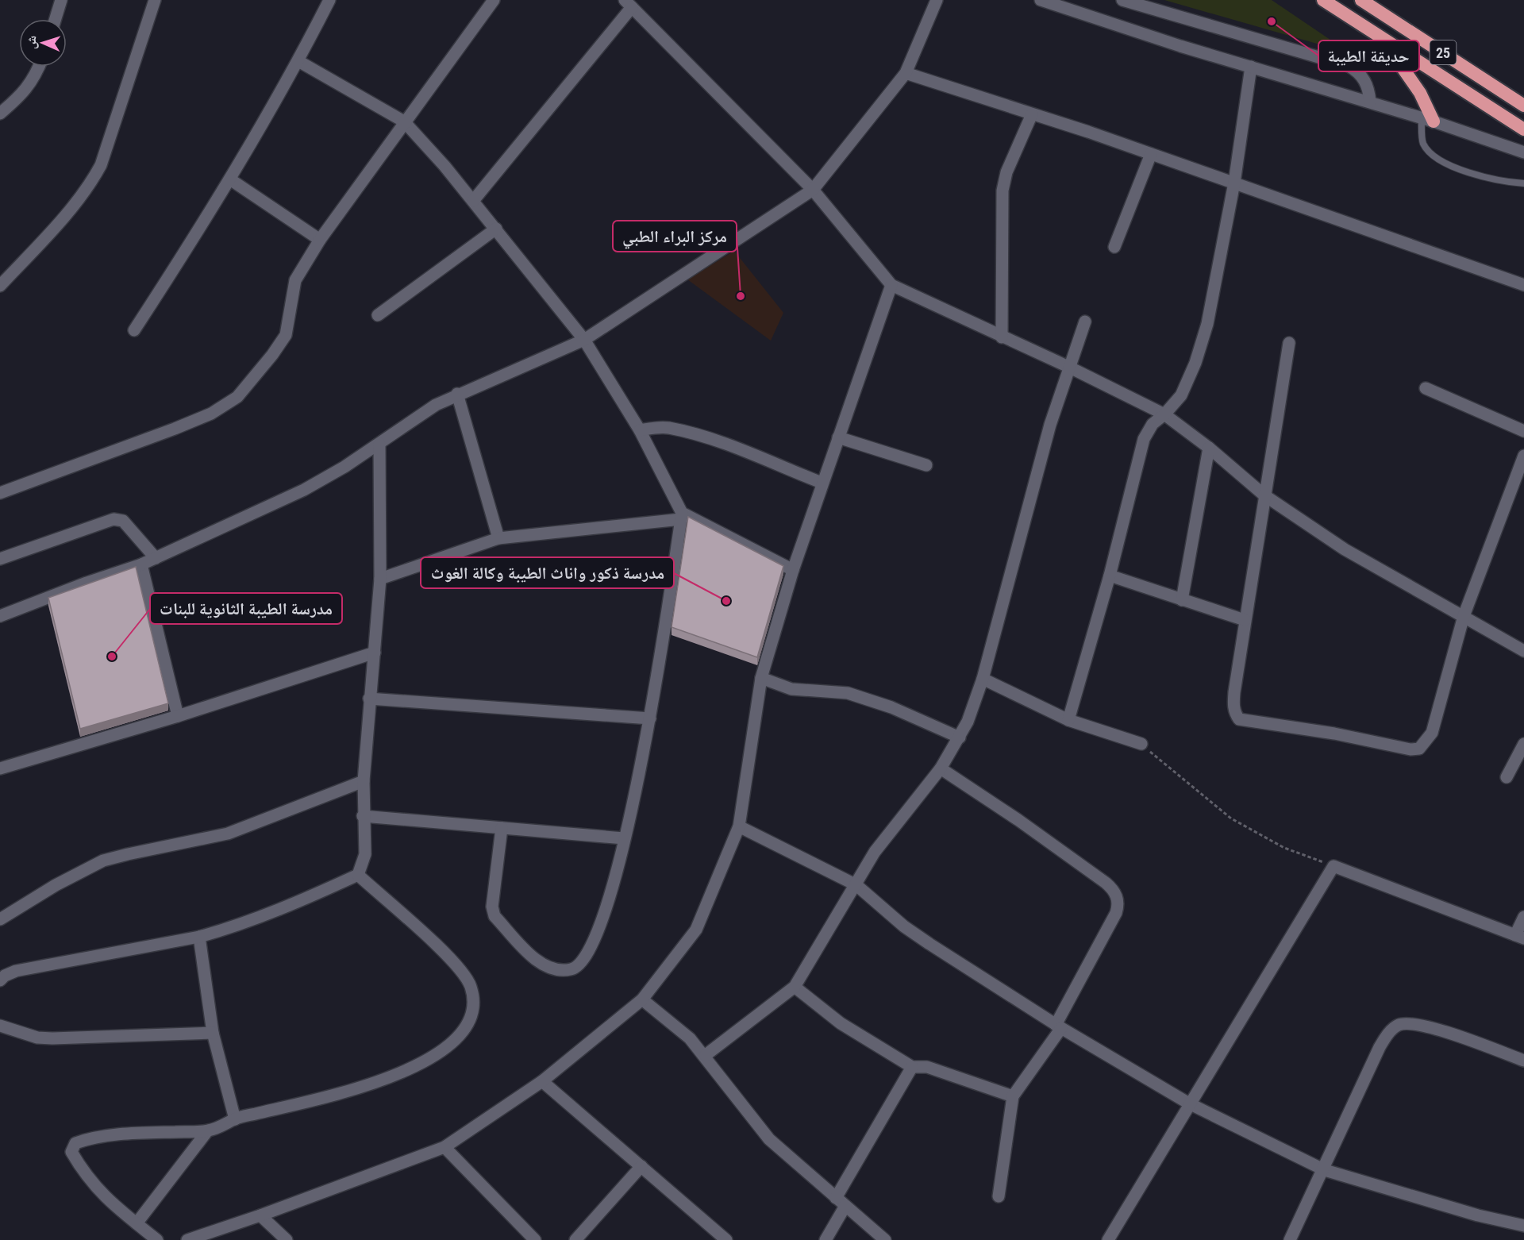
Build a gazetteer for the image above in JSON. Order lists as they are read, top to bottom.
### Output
{
  "streets": {
    "highway": ["25"]
  },
  "places": [
    "حديقة الطيبة",
    "مركز البراء الطبي",
    "مدرسة ذكور واناث الطيبة وكالة الغوث",
    "مدرسة الطيبة الثانوية للبنات"
  ],
  "north": "left"
}
